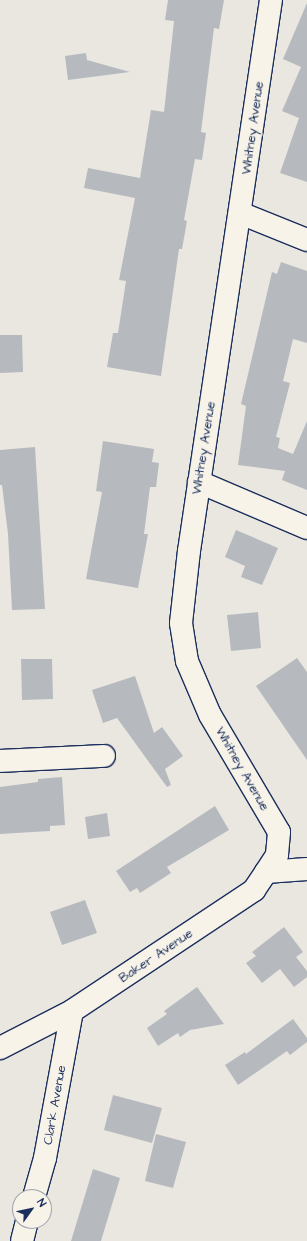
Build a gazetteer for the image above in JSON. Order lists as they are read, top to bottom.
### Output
{
  "streets": {
    "street": ["Whitney Avenue", "Baker Avenue", "Clark Avenue"]
  },
  "crossings": [
    ["Whitney Avenue", "Baker Avenue"],
    ["Baker Avenue", "Clark Avenue"]
  ],
  "north": "top right"
}
